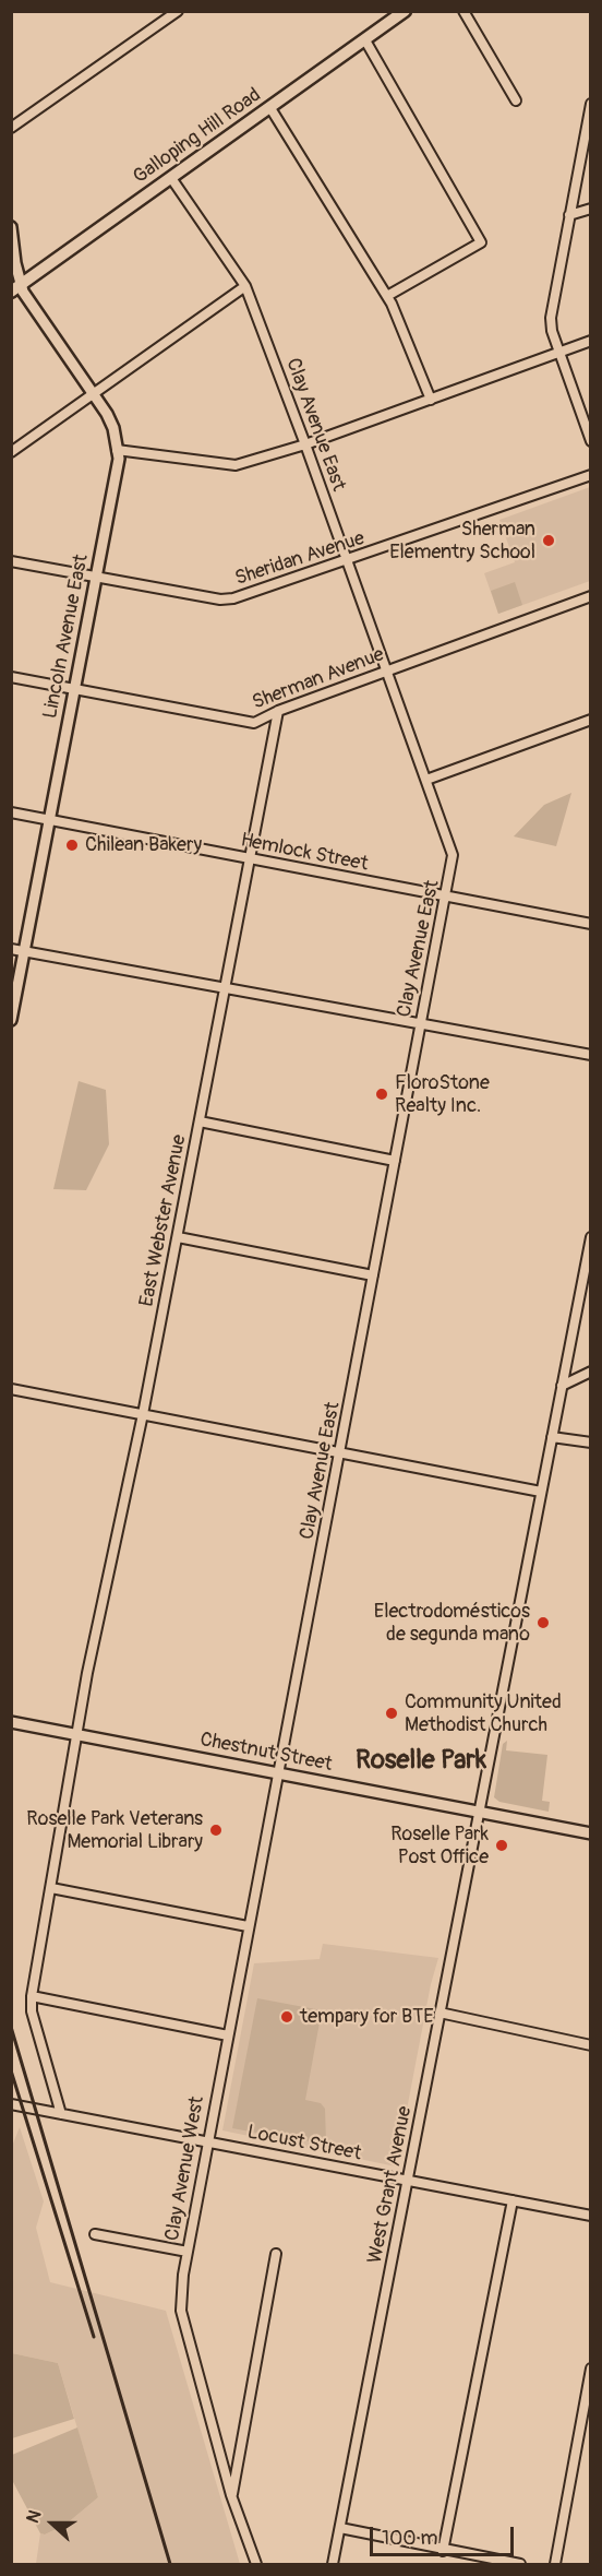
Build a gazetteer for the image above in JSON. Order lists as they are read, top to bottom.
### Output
{
  "streets": {
    "main road": ["Galloping Hill Road"],
    "street": [
      "Clay Avenue East",
      "Sheridan Avenue",
      "Lincoln Avenue East",
      "Sherman Avenue",
      "Hemlock Street",
      "East Webster Avenue",
      "Chestnut Street",
      "Locust Street",
      "Clay Avenue West",
      "West Grant Avenue"
    ]
  },
  "crossings": [
    ["Galloping Hill Road", "Clay Avenue East"],
    ["Galloping Hill Road", "Lincoln Avenue East"],
    ["Clay Avenue East", "Sheridan Avenue"],
    ["Clay Avenue East", "Sherman Avenue"],
    ["Clay Avenue East", "Hemlock Street"],
    ["Clay Avenue East", "Chestnut Street"],
    ["Clay Avenue East", "Clay Avenue West"],
    ["Sheridan Avenue", "Lincoln Avenue East"],
    ["Lincoln Avenue East", "Sherman Avenue"],
    ["Lincoln Avenue East", "Hemlock Street"],
    ["Sherman Avenue", "East Webster Avenue"],
    ["Hemlock Street", "East Webster Avenue"],
    ["East Webster Avenue", "Chestnut Street"],
    ["East Webster Avenue", "Locust Street"],
    ["Chestnut Street", "Clay Avenue West"],
    ["Chestnut Street", "West Grant Avenue"],
    ["Locust Street", "Clay Avenue West"],
    ["Locust Street", "West Grant Avenue"]
  ],
  "districts": ["Roselle Park"],
  "places": [
    "Sherman Elementry School",
    "Chilean Bakery",
    "FloroStone Realty Inc.",
    "Electrodomésticos de segunda mano",
    "Community United Methodist Church",
    "Roselle Park Veterans Memorial Library",
    "Roselle Park Post Office",
    "tempary for BTE"
  ],
  "scale_bar": "100 m",
  "north": "left"
}
